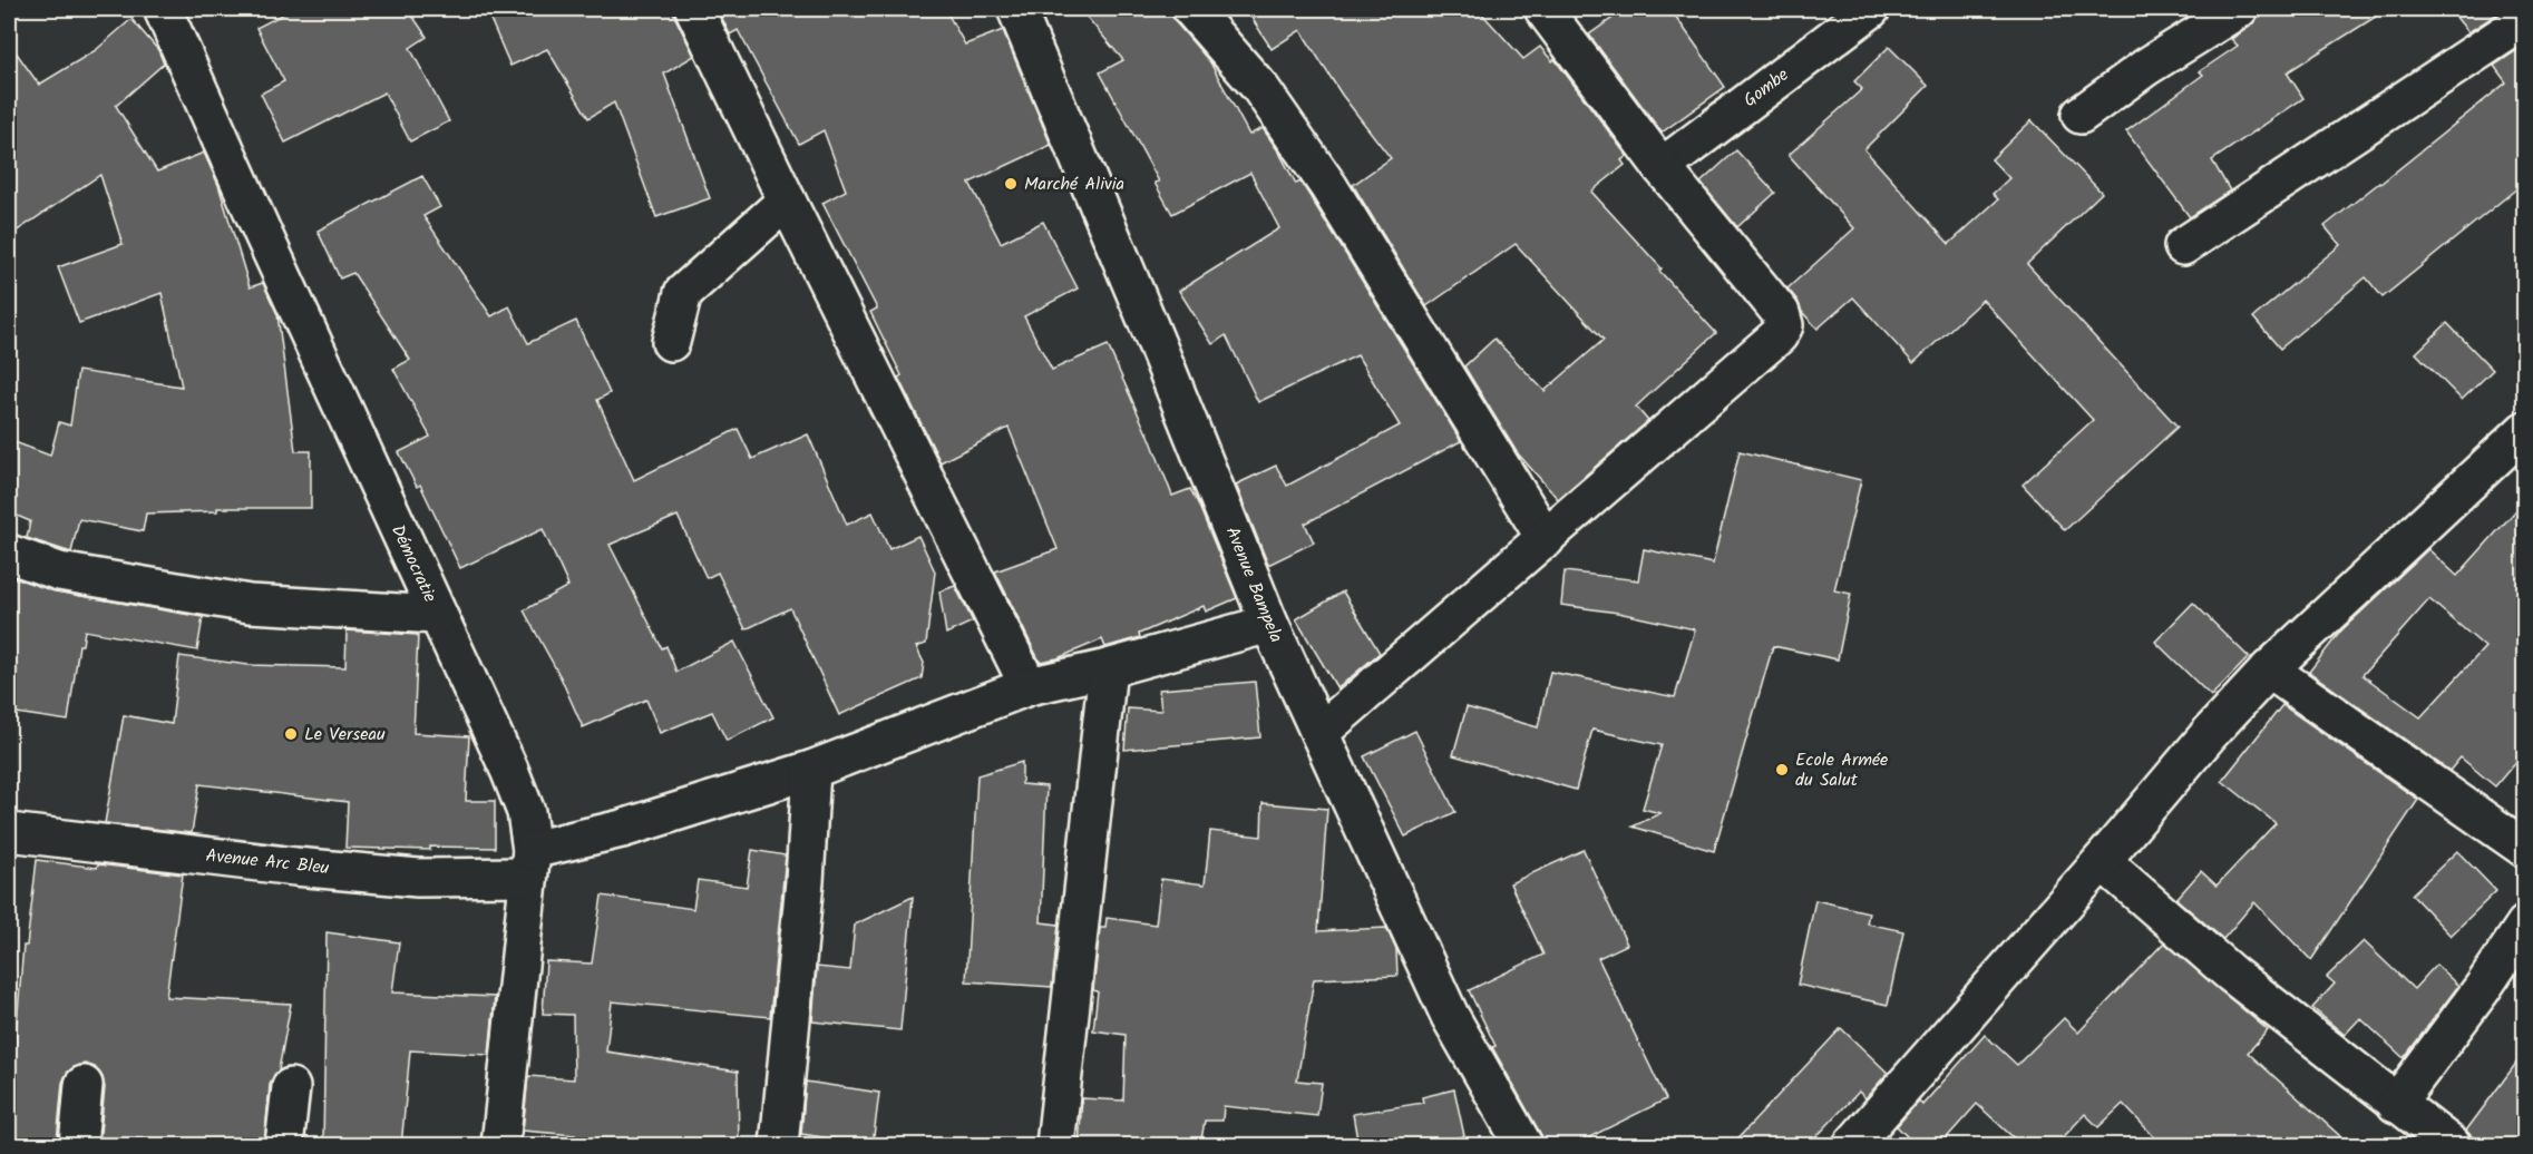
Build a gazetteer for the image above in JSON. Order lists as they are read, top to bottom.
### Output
{
  "streets": {
    "street": [
      "Gombe",
      "Démocratie",
      "Avenue Bampela",
      "Avenue Arc Bleu"
    ]
  },
  "crossings": [
    ["Démocratie", "Avenue Arc Bleu"],
    ["Avenue Bampela", "Avenue Arc Bleu"]
  ],
  "places": ["Marché Alivia", "Le Verseau", "Ecole Armée du Salut"]
}
